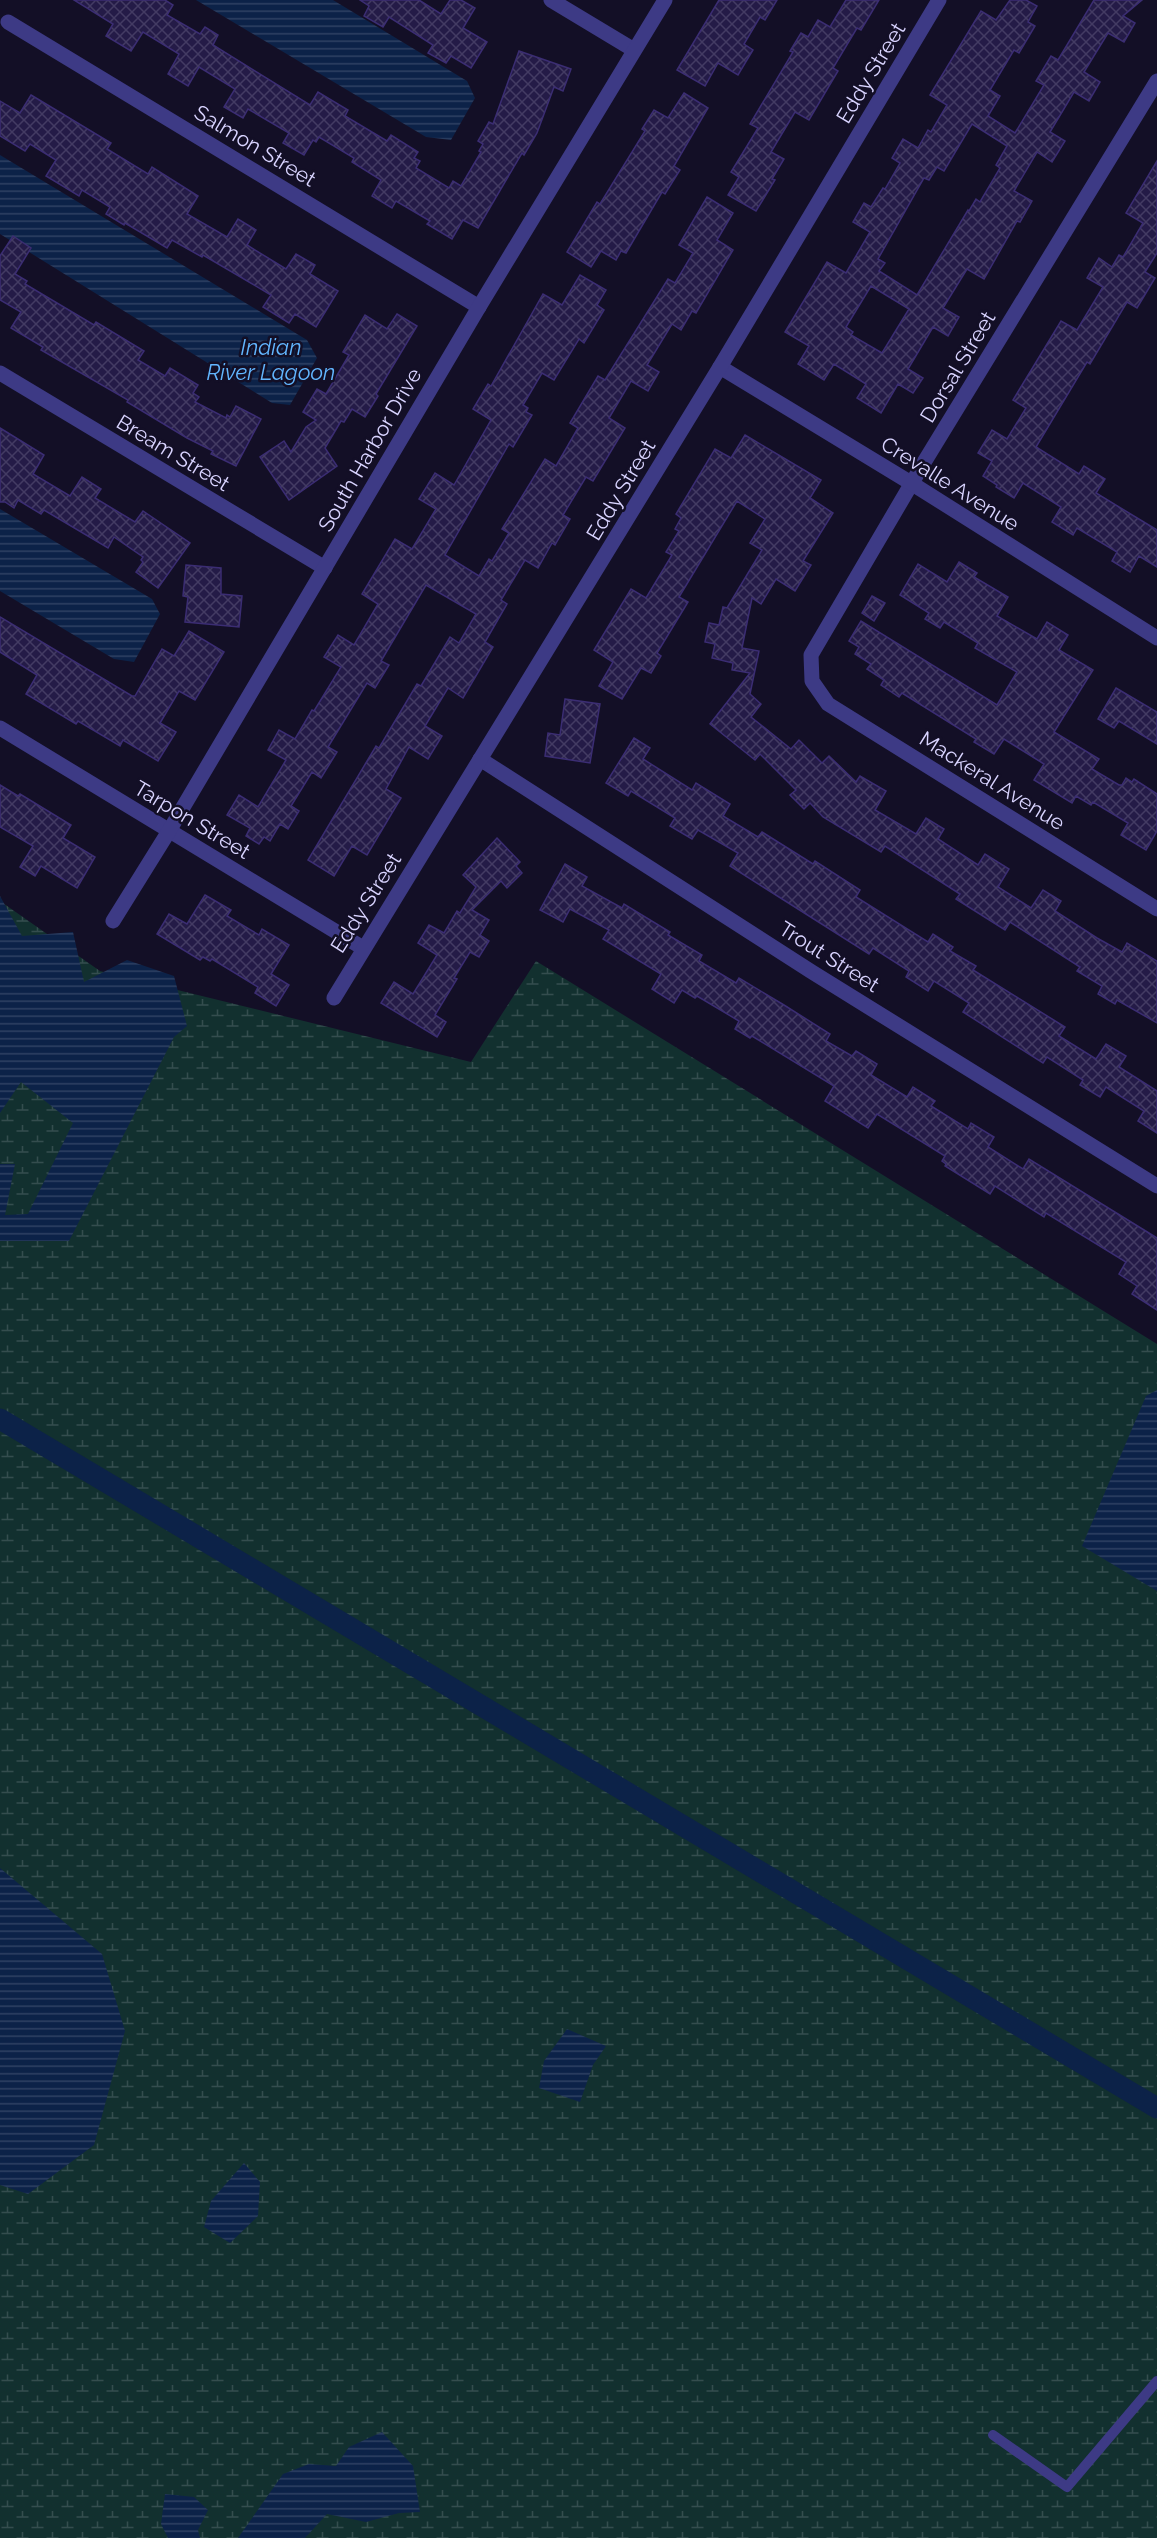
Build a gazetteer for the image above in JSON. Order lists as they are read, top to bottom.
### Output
{
  "streets": {
    "street": [
      "Eddy Street",
      "Salmon Street",
      "Dorsal Street",
      "South Harbor Drive",
      "Bream Street",
      "Crevalle Avenue",
      "Mackeral Avenue",
      "Tarpon Street",
      "Trout Street"
    ]
  },
  "crossings": [
    ["Eddy Street", "Crevalle Avenue"],
    ["Eddy Street", "Tarpon Street"],
    ["Eddy Street", "Trout Street"],
    ["Salmon Street", "South Harbor Drive"],
    ["Dorsal Street", "Crevalle Avenue"],
    ["Dorsal Street", "Mackeral Avenue"],
    ["South Harbor Drive", "Bream Street"],
    ["South Harbor Drive", "Tarpon Street"]
  ],
  "water": ["Indian River Lagoon"]
}
